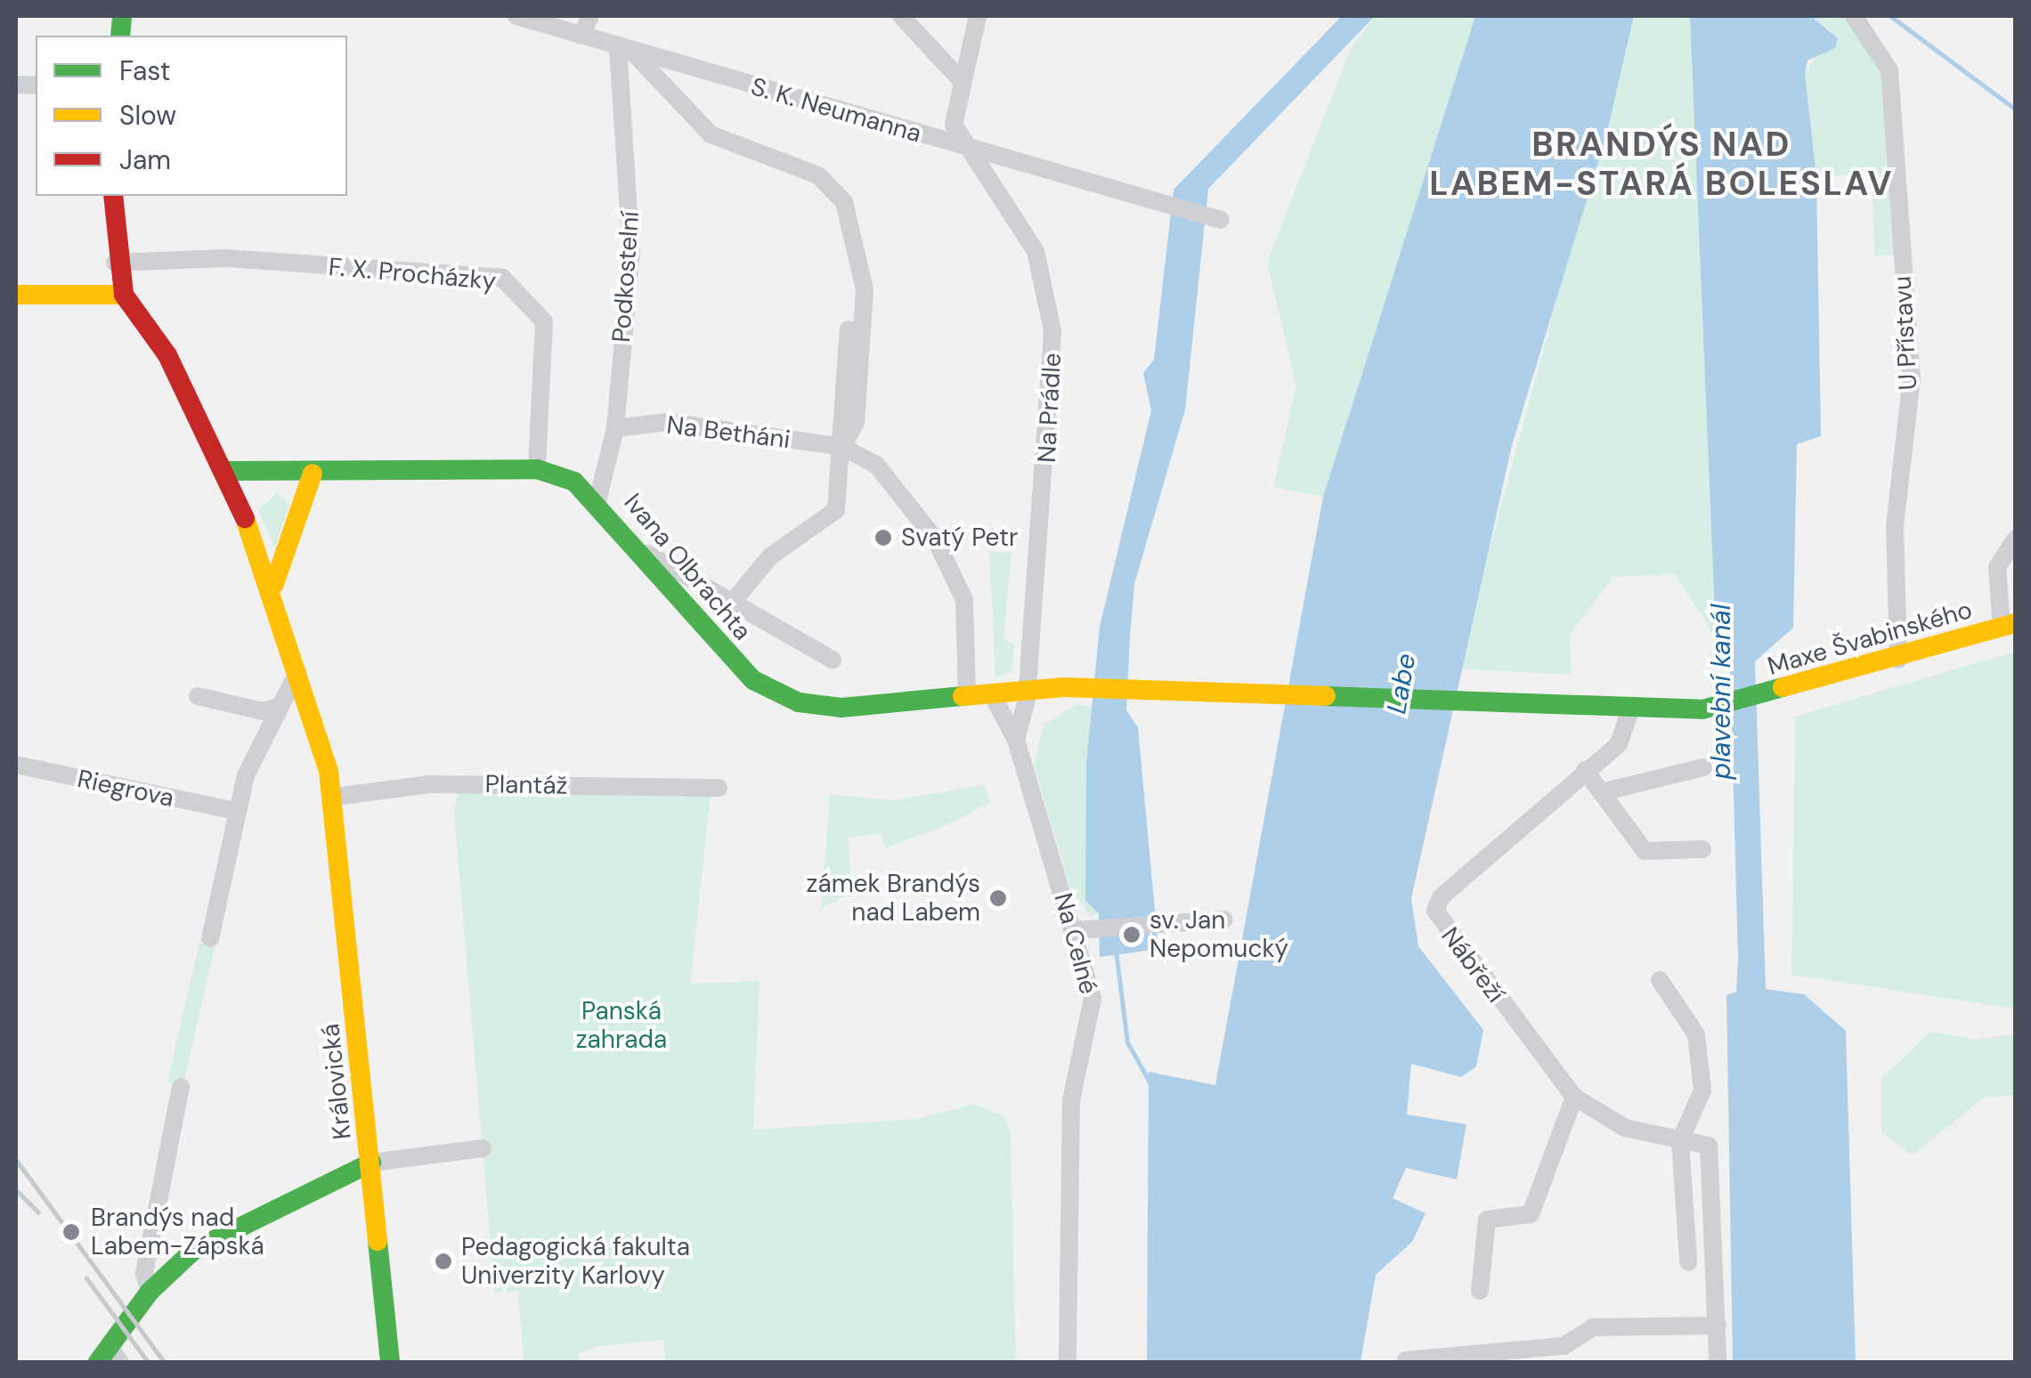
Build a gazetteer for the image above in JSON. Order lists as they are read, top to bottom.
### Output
{
  "streets": {
    "main road": ["Ivana Olbrachta", "Maxe Švabinského", "Královická"],
    "street": [
      "S. K. Neumanna",
      "F. X. Procházky",
      "Podkostelní",
      "U Přístavu",
      "Na Prádle",
      "Na Betháni",
      "Plantáž",
      "Riegrova",
      "Na Celné",
      "Nábřeží"
    ]
  },
  "crossings": [
    ["S. K. Neumanna", "Podkostelní"],
    ["S. K. Neumanna", "Na Prádle"],
    ["F. X. Procházky", "Ivana Olbrachta"],
    ["Podkostelní", "Na Betháni"],
    ["Podkostelní", "Ivana Olbrachta"],
    ["U Přístavu", "Maxe Švabinského"],
    ["Na Prádle", "Ivana Olbrachta"],
    ["Na Prádle", "Na Celné"],
    ["Ivana Olbrachta", "Maxe Švabinského"],
    ["Ivana Olbrachta", "Na Celné"],
    ["Ivana Olbrachta", "Královická"],
    ["Maxe Švabinského", "Nábřeží"],
    ["Plantáž", "Královická"]
  ],
  "districts": ["BRANDÝS NAD LABEM-STARÁ BOLESLAV"],
  "water": ["Labe", "plavební kanál"],
  "parks": ["Panská zahrada"],
  "places": [
    "Svatý Petr",
    "zámek Brandýs nad Labem",
    "sv. Jan Nepomucký",
    "Brandýs nad Labem-Zápská",
    "Pedagogická fakulta Univerzity Karlovy"
  ],
  "legend": ["Fast", "Slow", "Jam"]
}
